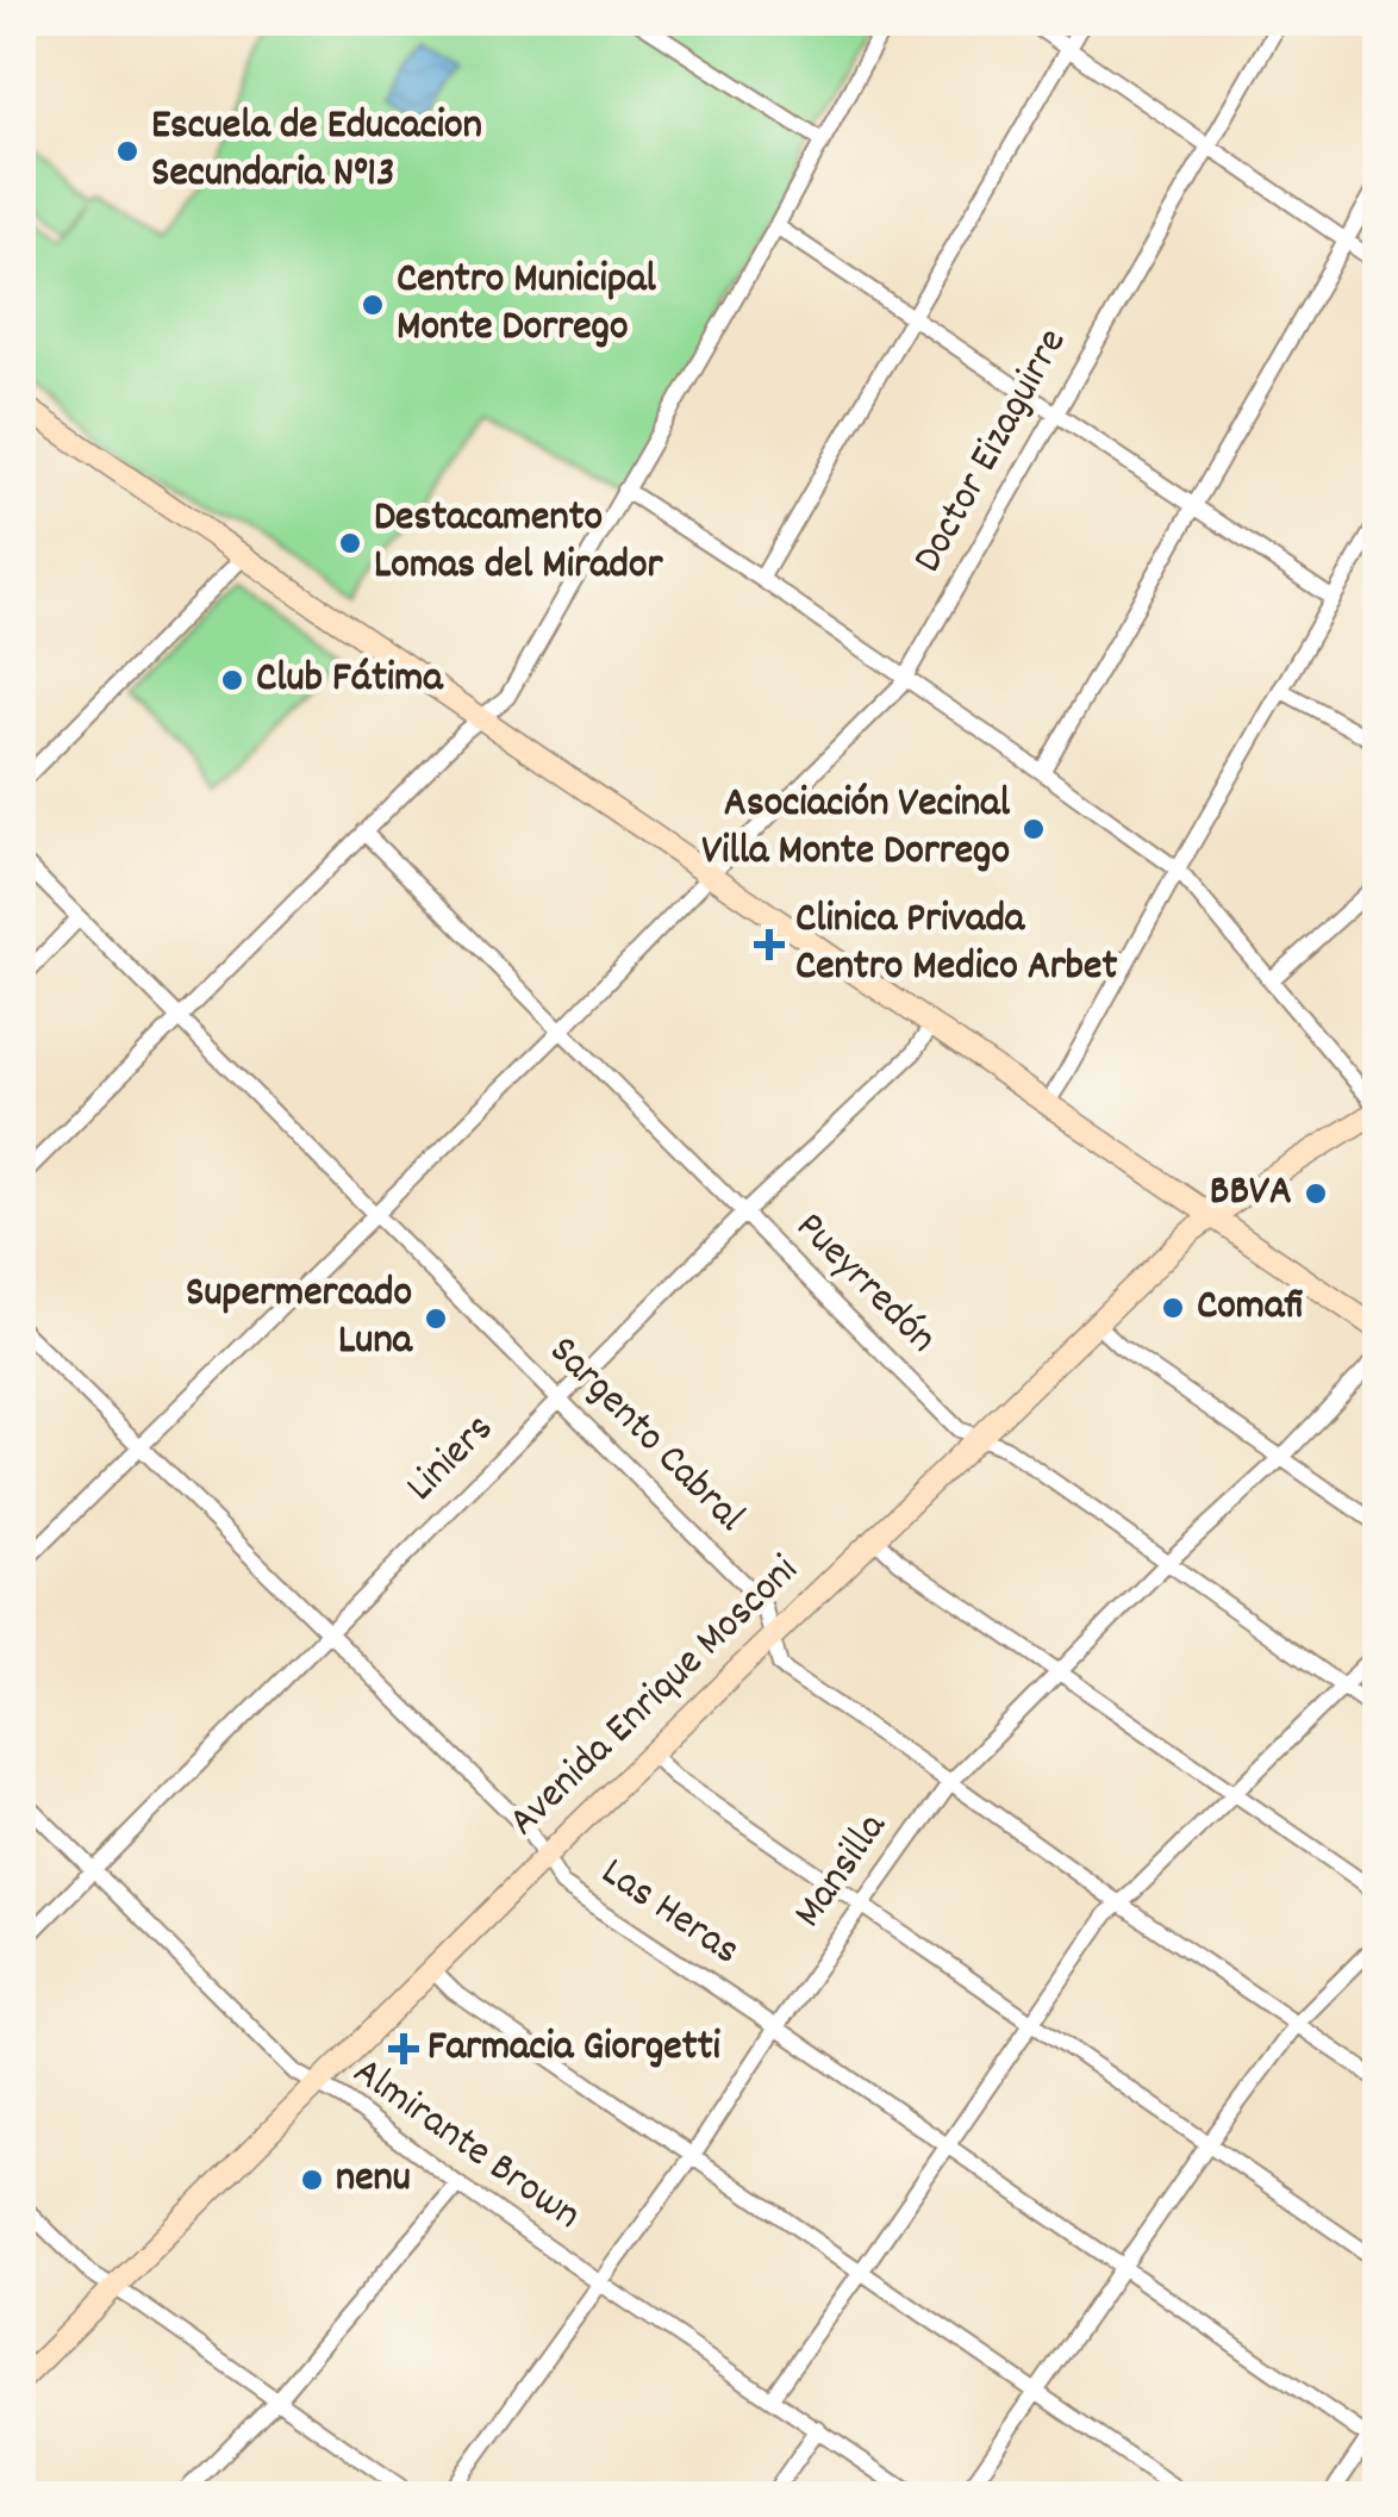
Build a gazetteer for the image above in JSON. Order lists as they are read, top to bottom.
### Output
{
  "streets": {
    "main road": ["Avenida Enrique Mosconi"],
    "street": [
      "Doctor Eizaguirre",
      "Pueyrredón",
      "Sargento Cabral",
      "Liniers",
      "Mansilla",
      "Las Heras",
      "Almirante Brown"
    ]
  },
  "crossings": [
    ["Doctor Eizaguirre", "Pueyrredón"],
    ["Doctor Eizaguirre", "Sargento Cabral"],
    ["Doctor Eizaguirre", "Las Heras"],
    ["Pueyrredón", "Liniers"],
    ["Pueyrredón", "Avenida Enrique Mosconi"],
    ["Pueyrredón", "Mansilla"],
    ["Sargento Cabral", "Liniers"],
    ["Sargento Cabral", "Avenida Enrique Mosconi"],
    ["Sargento Cabral", "Mansilla"],
    ["Liniers", "Las Heras"],
    ["Liniers", "Almirante Brown"],
    ["Avenida Enrique Mosconi", "Las Heras"],
    ["Avenida Enrique Mosconi", "Almirante Brown"],
    ["Mansilla", "Las Heras"],
    ["Mansilla", "Almirante Brown"]
  ],
  "places": {
    "other": [
      "Escuela de Educacion Secundaria N°13",
      "Centro Municipal Monte Dorrego",
      "Destacamento Lomas del Mirador",
      "Club Fátima",
      "Asociación Vecinal Villa Monte Dorrego",
      "BBVA",
      "Comafi",
      "Supermercado Luna",
      "nenu"
    ],
    "health": ["Clinica Privada Centro Medico Arbet", "Farmacia Giorgetti"]
  }
}
